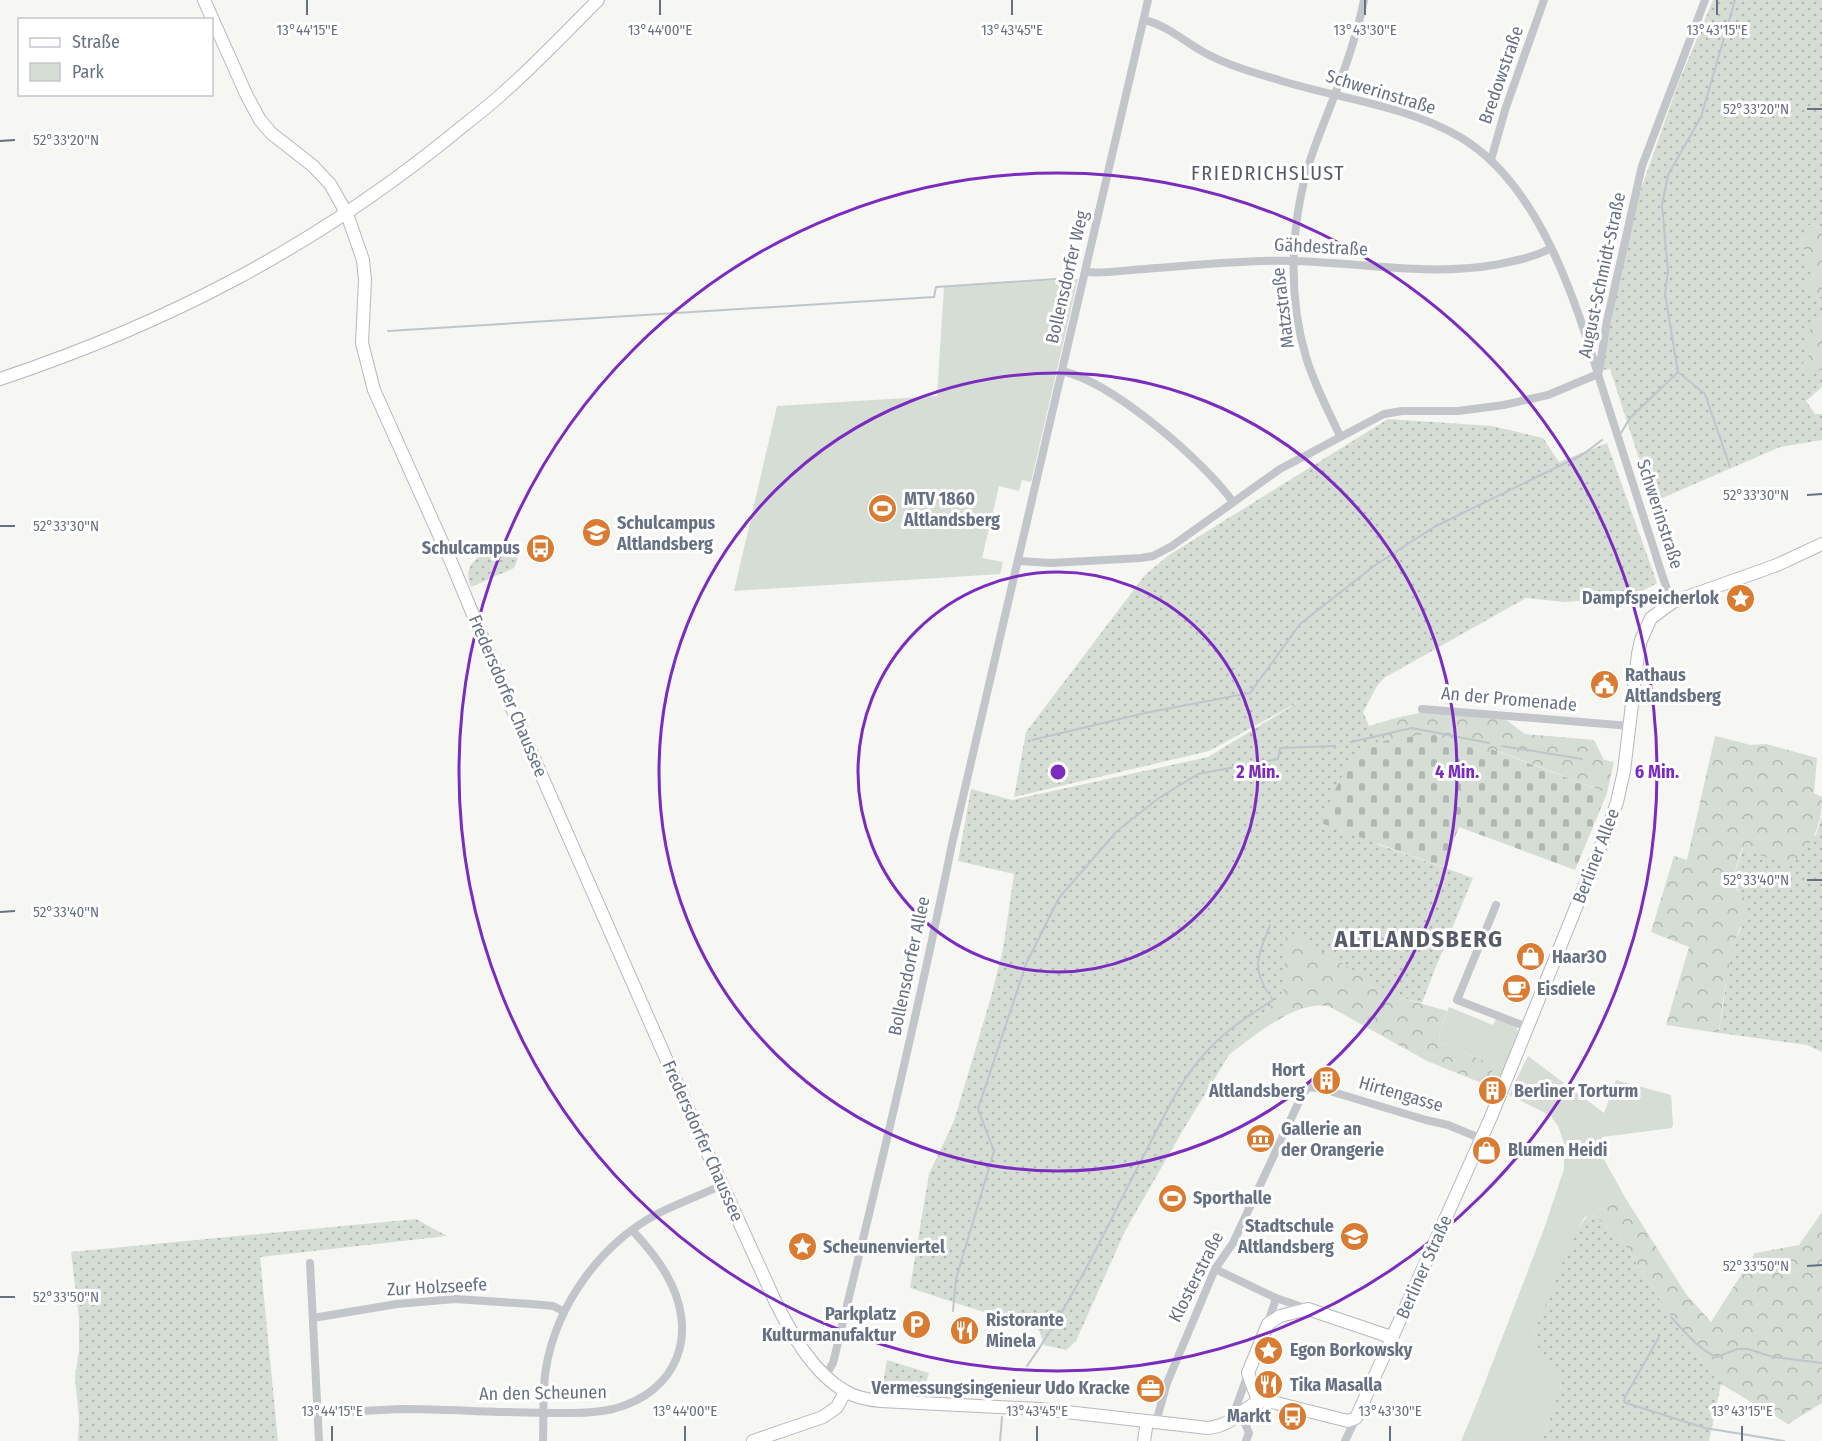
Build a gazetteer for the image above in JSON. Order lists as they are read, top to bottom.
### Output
{
  "streets": {
    "main road": ["Fredersdorfer Chaussee", "Berliner Allee", "Berliner Straße"],
    "street": [
      "Bredowstraße",
      "Schwerinstraße",
      "Gähdestraße",
      "August-Schmidt-Straße",
      "Bollensdorfer Weg",
      "Matzstraße",
      "An der Promenade",
      "Bollensdorfer Allee",
      "Hirtengasse",
      "Klosterstraße",
      "Zur Holzseefe",
      "An den Scheunen"
    ]
  },
  "crossings": [
    ["Bredowstraße", "Schwerinstraße"],
    ["Schwerinstraße", "Gähdestraße"],
    ["Schwerinstraße", "August-Schmidt-Straße"],
    ["Schwerinstraße", "Bollensdorfer Weg"],
    ["Schwerinstraße", "Matzstraße"],
    ["Schwerinstraße", "Berliner Allee"],
    ["Gähdestraße", "Bollensdorfer Weg"],
    ["Gähdestraße", "Matzstraße"],
    ["August-Schmidt-Straße", "Bollensdorfer Weg"],
    ["August-Schmidt-Straße", "Matzstraße"],
    ["August-Schmidt-Straße", "Bollensdorfer Allee"],
    ["Bollensdorfer Weg", "Bollensdorfer Allee"],
    ["Fredersdorfer Chaussee", "Bollensdorfer Allee"],
    ["An der Promenade", "Berliner Allee"],
    ["Berliner Allee", "Berliner Straße"],
    ["Hirtengasse", "Berliner Straße"],
    ["Hirtengasse", "Klosterstraße"]
  ],
  "districts": ["FRIEDRICHSLUST", "ALTLANDSBERG"],
  "places": {
    "sports": ["MTV 1860 Altlandsberg", "Sporthalle"],
    "school or university": ["Schulcampus Altlandsberg", "Stadtschule Altlandsberg"],
    "bus stop": ["Schulcampus", "Markt"],
    "place": ["Dampfspeicherlok", "Scheunenviertel", "Egon Borkowsky"],
    "public building": ["Rathaus Altlandsberg"],
    "shop": ["Haar3O", "Blumen Heidi"],
    "cafe": ["Eisdiele"],
    "building": ["Hort Altlandsberg", "Berliner Torturm"],
    "museum": ["Gallerie an der Orangerie"],
    "parking": ["Parkplatz Kulturmanufaktur"],
    "restaurant": ["Ristorante Minela", "Tika Masalla"],
    "office": ["Vermessungsingenieur Udo Kracke"]
  },
  "legend": ["Straße", "Park"],
  "coordinates": [
    "13°44'15\"E",
    "13°44'00\"E",
    "13°43'45\"E",
    "13°43'30\"E",
    "13°43'15\"E",
    "52°33'20\"N",
    "52°33'30\"N",
    "52°33'40\"N",
    "52°33'50\"N"
  ],
  "rings": ["2 Min.", "4 Min.", "6 Min."]
}
